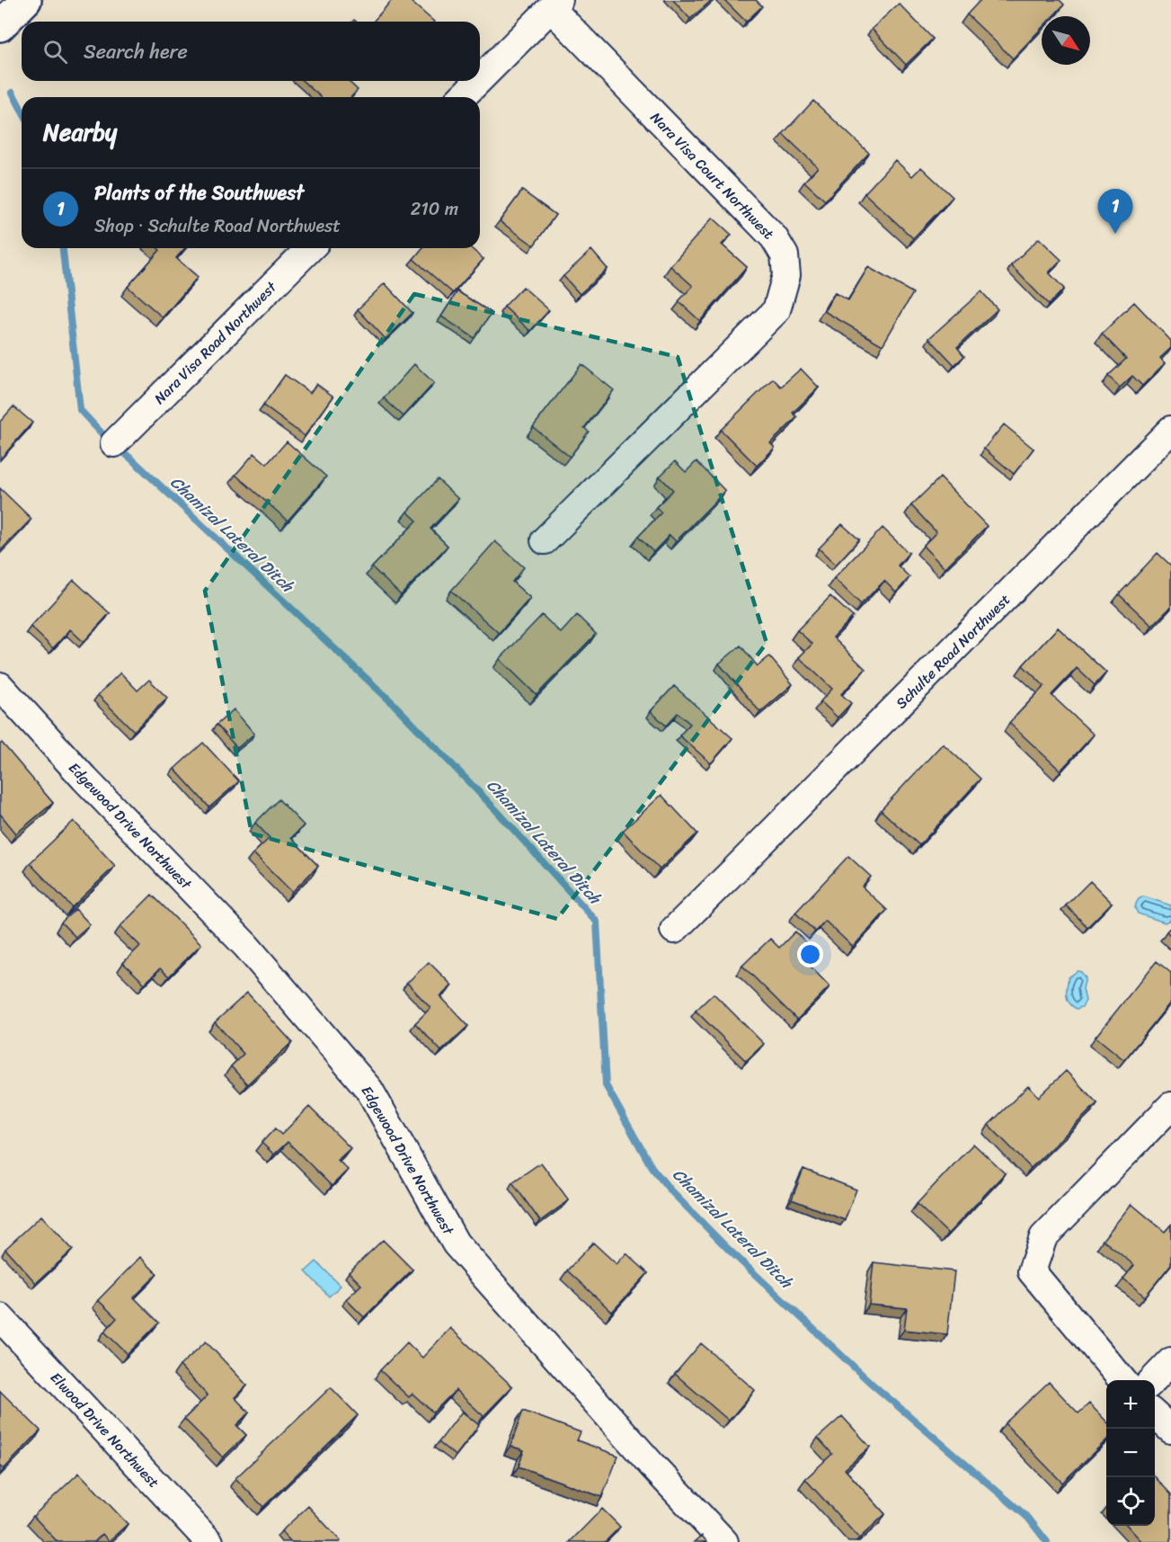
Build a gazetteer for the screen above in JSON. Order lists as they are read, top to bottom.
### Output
{
  "streets": {
    "street": [
      "Nara Visa Court Northwest",
      "Nara Visa Road Northwest",
      "Schulte Road Northwest",
      "Edgewood Drive Northwest",
      "Elwood Drive Northwest"
    ]
  },
  "water": ["Chamizal Lateral Ditch"],
  "north": "bottom right",
  "page": {
    "search": "Search here",
    "heading": "Nearby",
    "list": [
      {
        "mark": "1",
        "name": "Plants of the Southwest",
        "note": "Shop · Schulte Road Northwest",
        "value": "210 m"
      }
    ],
    "pins": "1",
    "map_buttons": ["+", "−"]
  }
}
